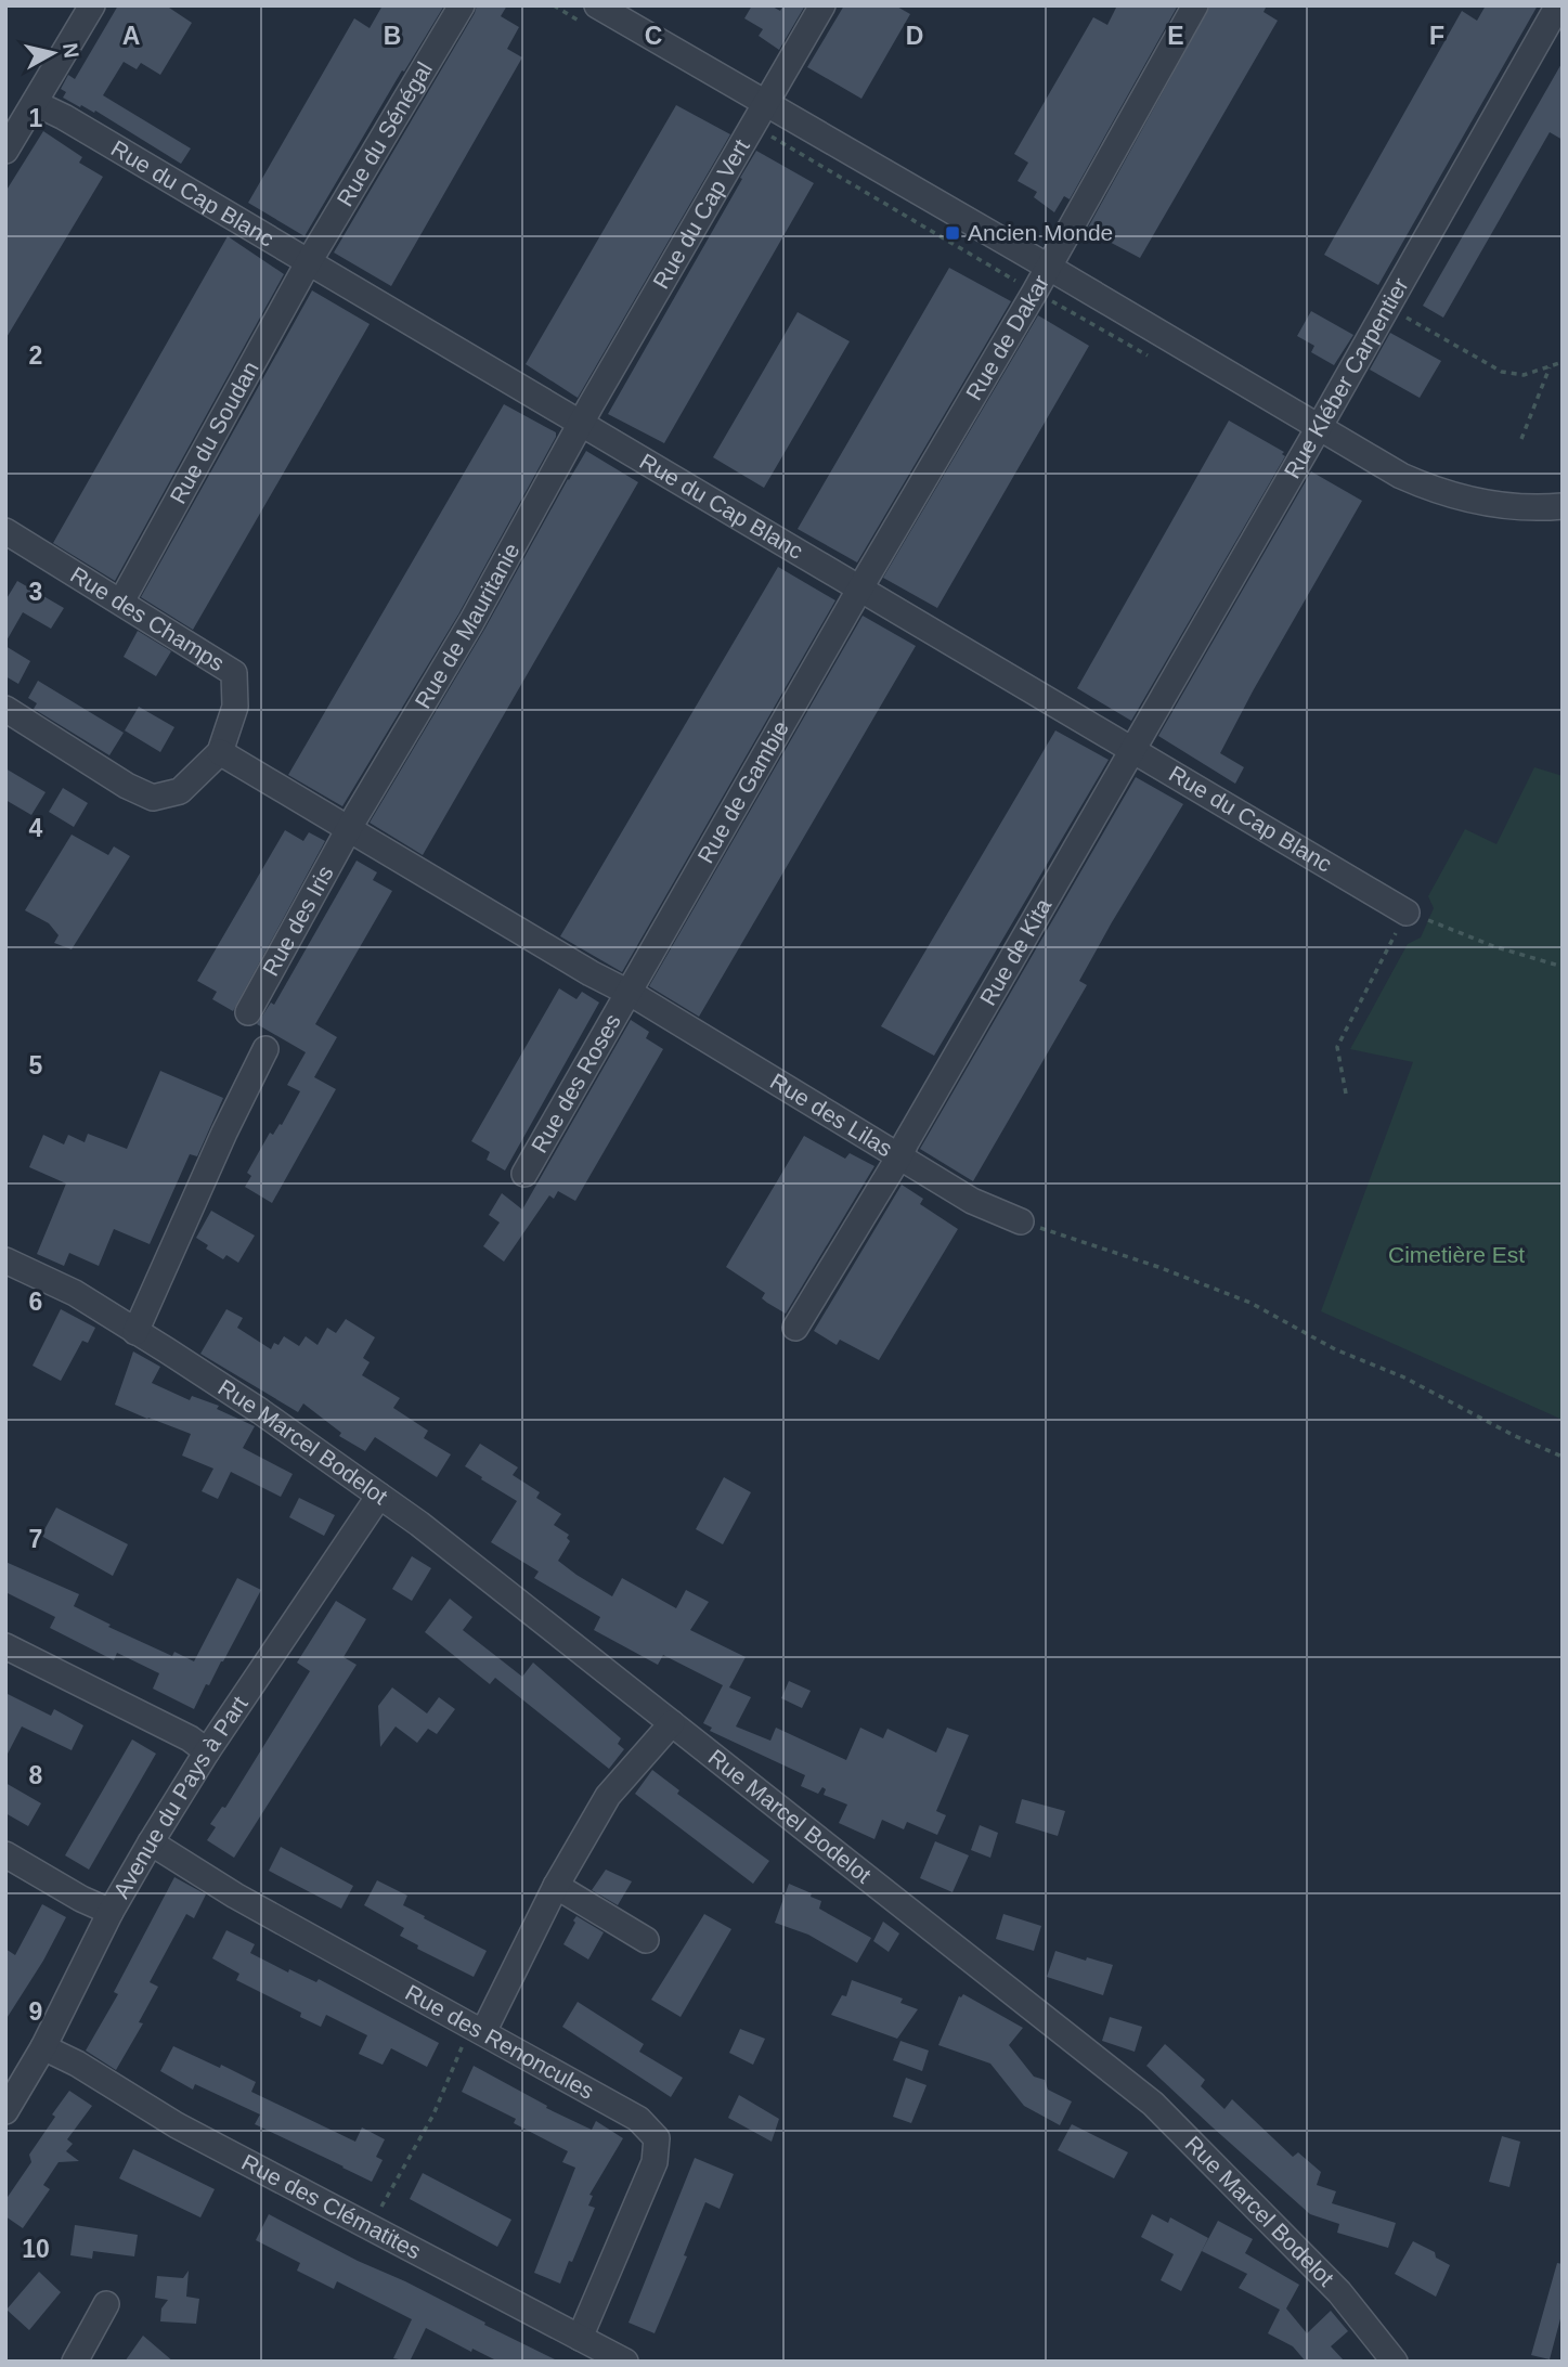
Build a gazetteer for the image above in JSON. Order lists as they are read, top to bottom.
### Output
{
  "streets": {
    "street": [
      "Rue du Sénégal",
      "Rue du Cap Blanc",
      "Rue du Cap Vert",
      "Rue de Dakar",
      "Rue Kléber Carpentier",
      "Rue du Soudan",
      "Rue des Champs",
      "Rue de Mauritanie",
      "Rue de Gambie",
      "Rue des Iris",
      "Rue de Kita",
      "Rue des Roses",
      "Rue des Lilas",
      "Rue Marcel Bodelot",
      "Avenue du Pays à Part",
      "Rue des Renoncules",
      "Rue des Clématites"
    ]
  },
  "crossings": [
    ["Rue du Sénégal", "Rue du Cap Blanc"],
    ["Rue du Sénégal", "Rue du Soudan"],
    ["Rue du Cap Blanc", "Rue du Cap Vert"],
    ["Rue du Cap Blanc", "Rue de Dakar"],
    ["Rue du Cap Blanc", "Rue Kléber Carpentier"],
    ["Rue du Cap Blanc", "Rue du Soudan"],
    ["Rue du Cap Blanc", "Rue de Mauritanie"],
    ["Rue du Cap Blanc", "Rue de Gambie"],
    ["Rue du Cap Blanc", "Rue de Kita"],
    ["Rue du Cap Vert", "Rue de Mauritanie"],
    ["Rue de Dakar", "Rue de Gambie"],
    ["Rue Kléber Carpentier", "Rue de Kita"],
    ["Rue du Soudan", "Rue des Champs"],
    ["Rue des Champs", "Rue des Lilas"],
    ["Rue de Mauritanie", "Rue des Iris"],
    ["Rue de Mauritanie", "Rue des Lilas"],
    ["Rue de Gambie", "Rue des Roses"],
    ["Rue de Gambie", "Rue des Lilas"],
    ["Rue des Iris", "Rue des Lilas"],
    ["Rue de Kita", "Rue des Lilas"],
    ["Rue des Roses", "Rue des Lilas"],
    ["Rue Marcel Bodelot", "Avenue du Pays à Part"],
    ["Avenue du Pays à Part", "Rue des Renoncules"],
    ["Avenue du Pays à Part", "Rue des Clématites"],
    ["Rue des Renoncules", "Rue des Clématites"]
  ],
  "parks": ["Cimetière Est"],
  "places": {
    "transit": ["Ancien Monde"]
  },
  "north": "right",
  "grid": {
    "columns": [
      "A",
      "B",
      "C",
      "D",
      "E",
      "F"
    ],
    "rows": [
      "1",
      "2",
      "3",
      "4",
      "5",
      "6",
      "7",
      "8",
      "9",
      "10"
    ]
  }
}
